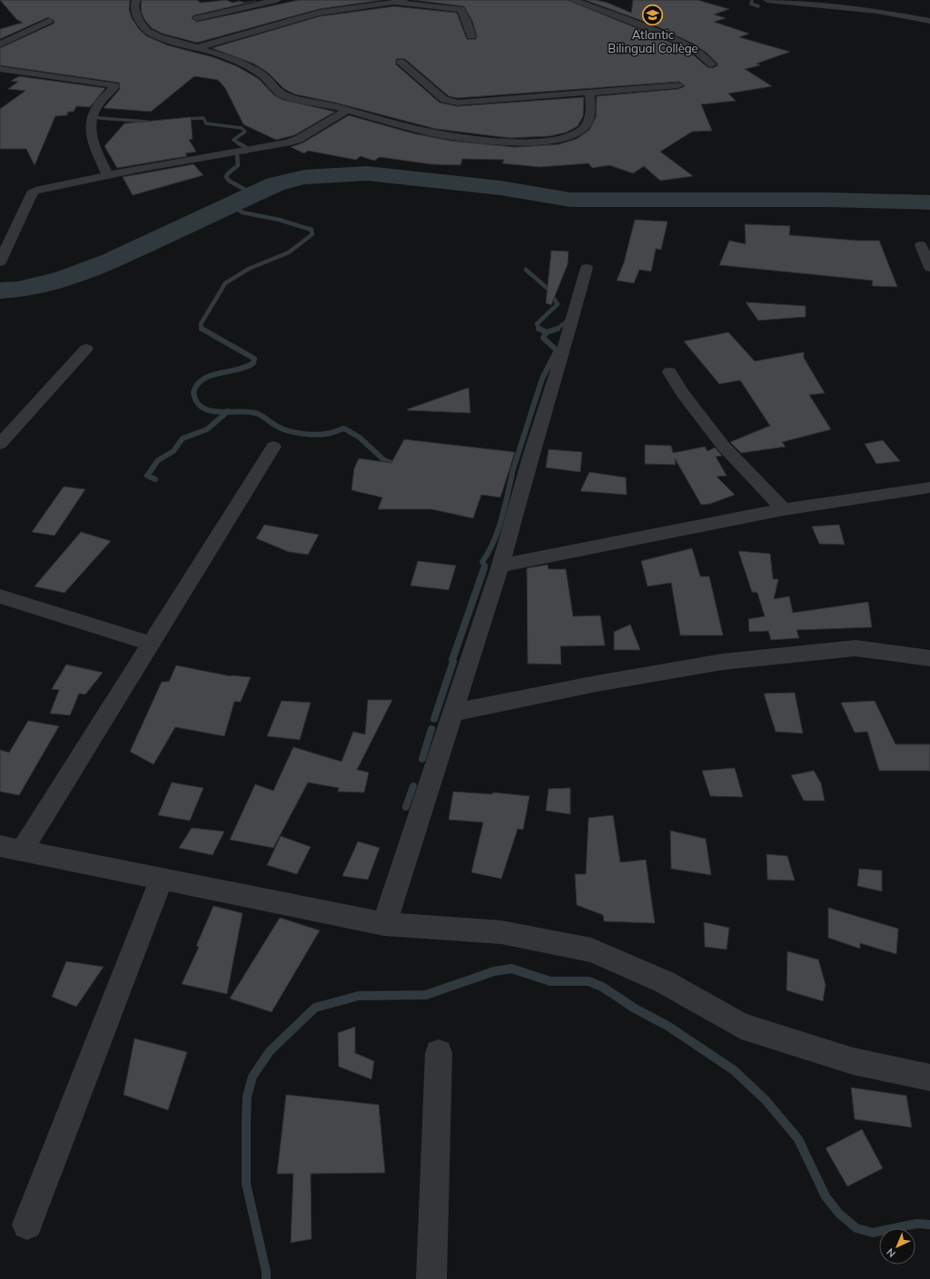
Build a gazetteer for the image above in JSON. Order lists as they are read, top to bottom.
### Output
{
  "places": {
    "school or university": ["Atlantic Bilingual Collège"]
  },
  "north": "bottom left"
}
